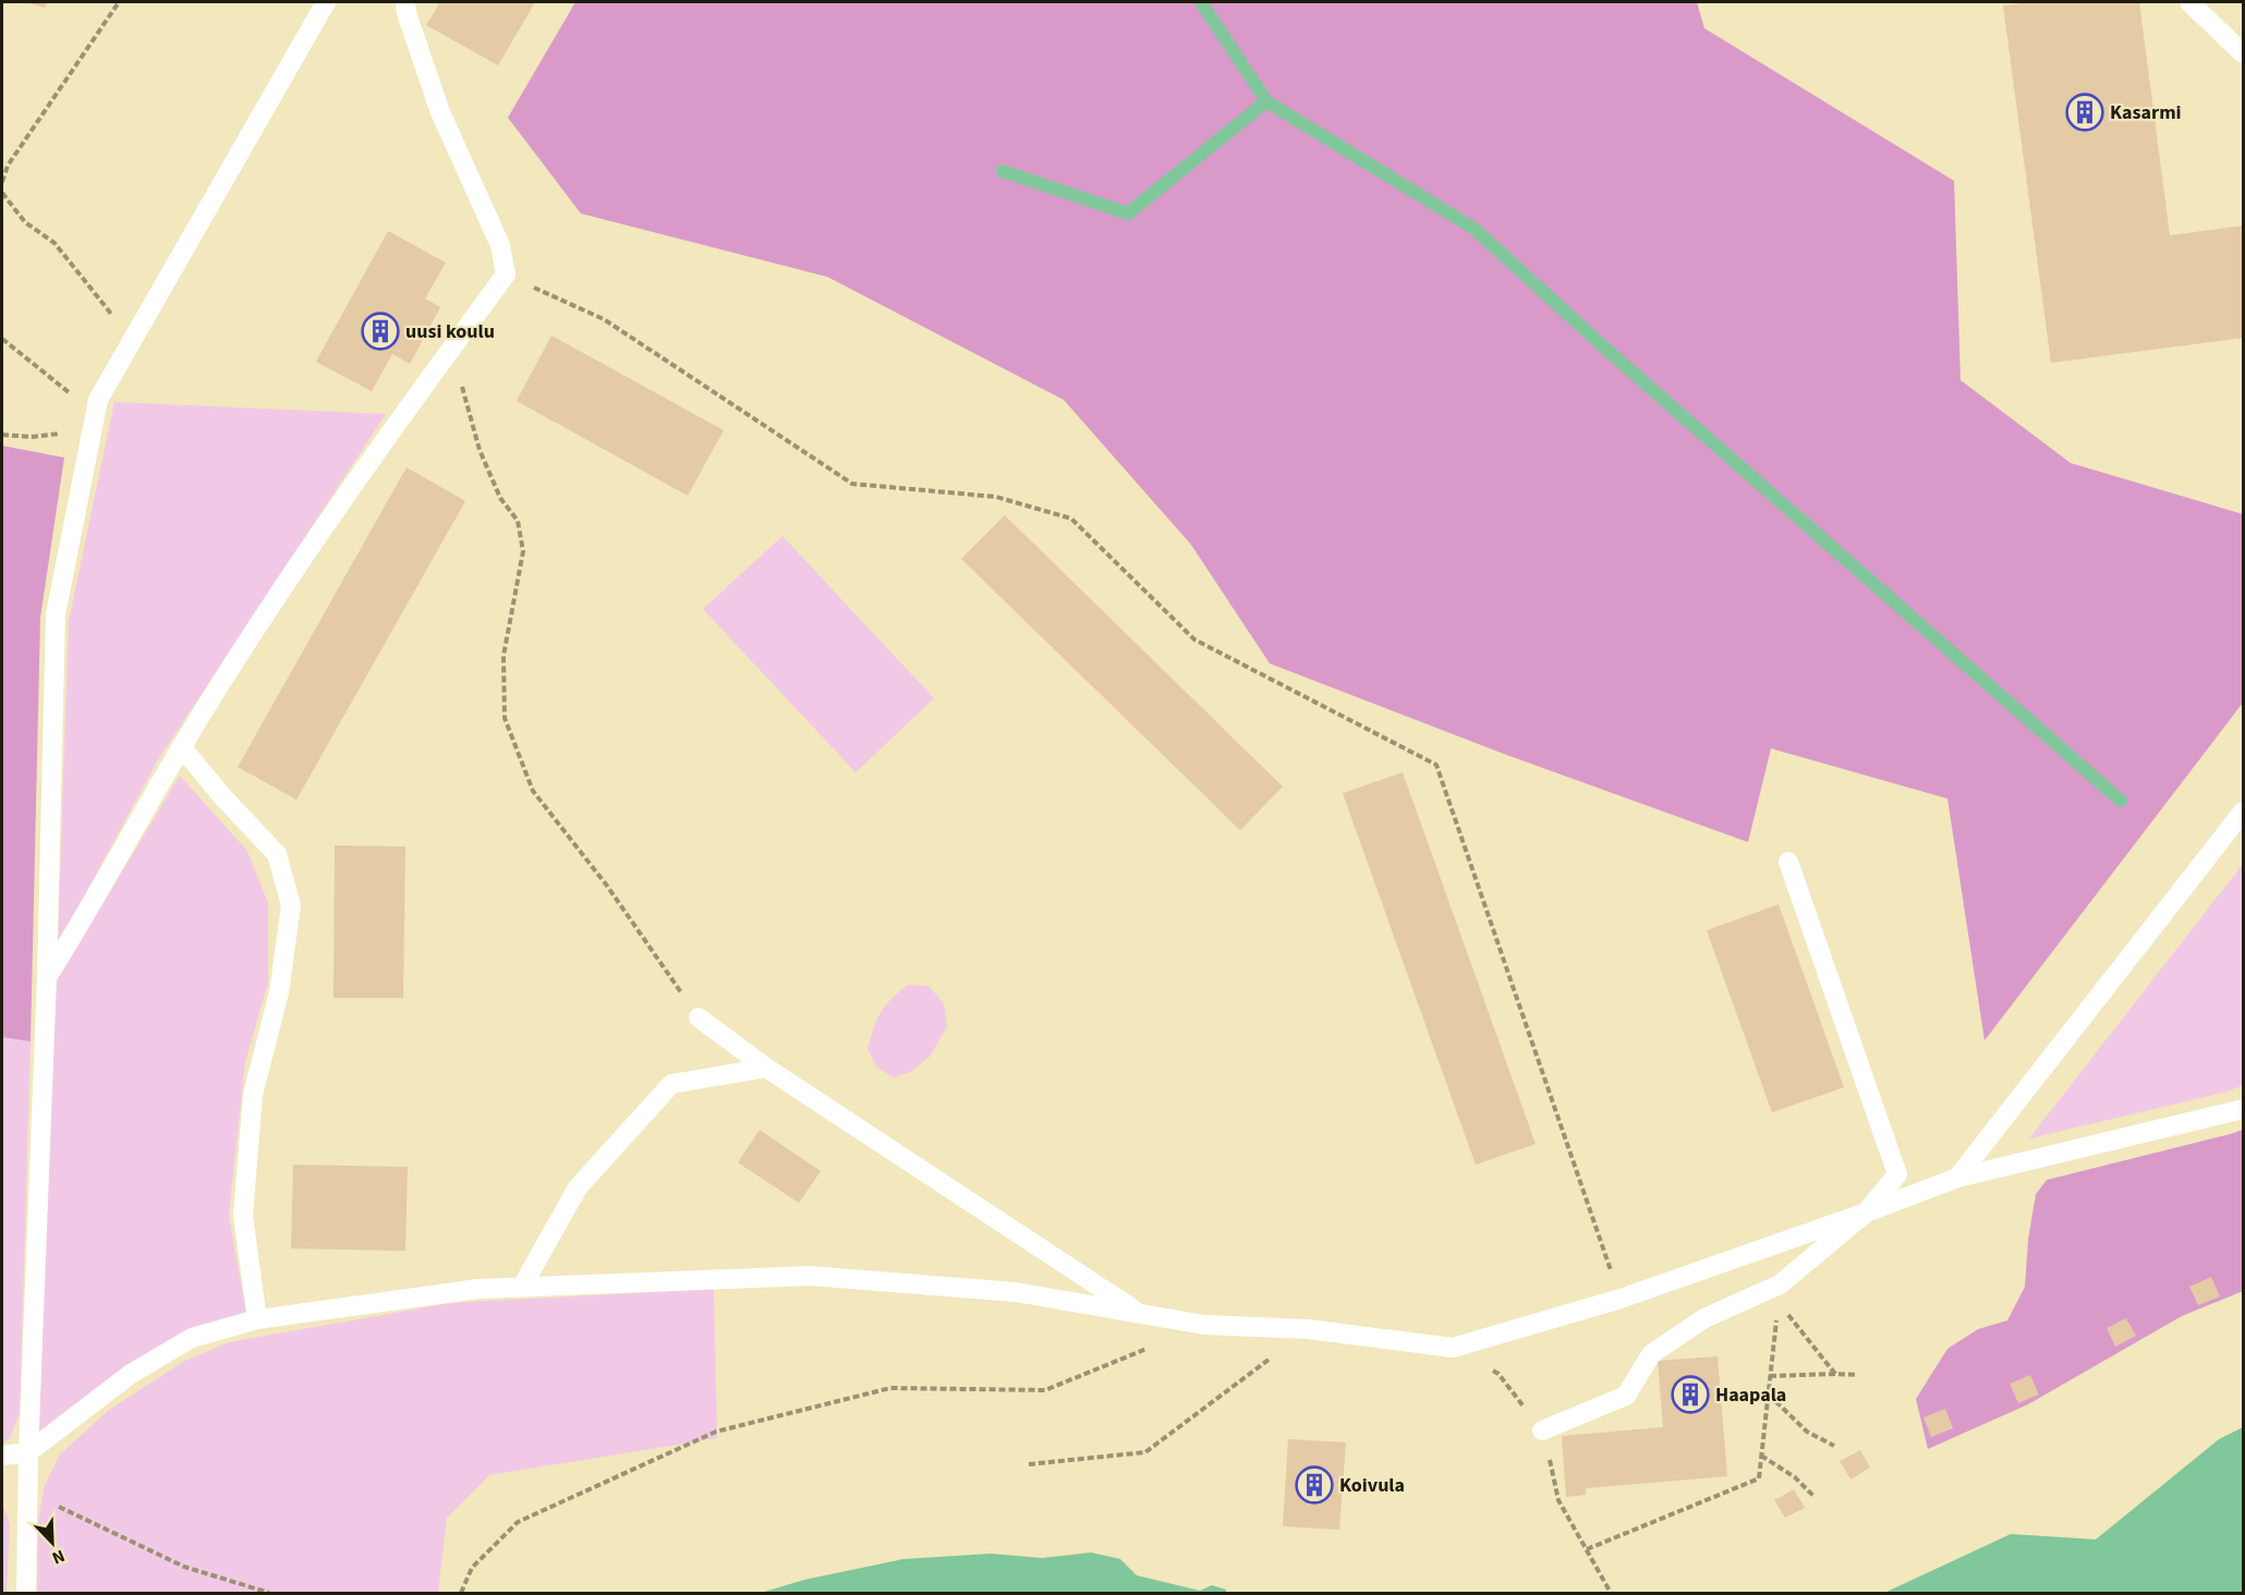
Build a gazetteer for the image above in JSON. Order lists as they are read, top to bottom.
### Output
{
  "places": {
    "building": [
      "Kasarmi",
      "uusi koulu",
      "Haapala",
      "Koivula"
    ]
  },
  "north": "bottom right"
}
